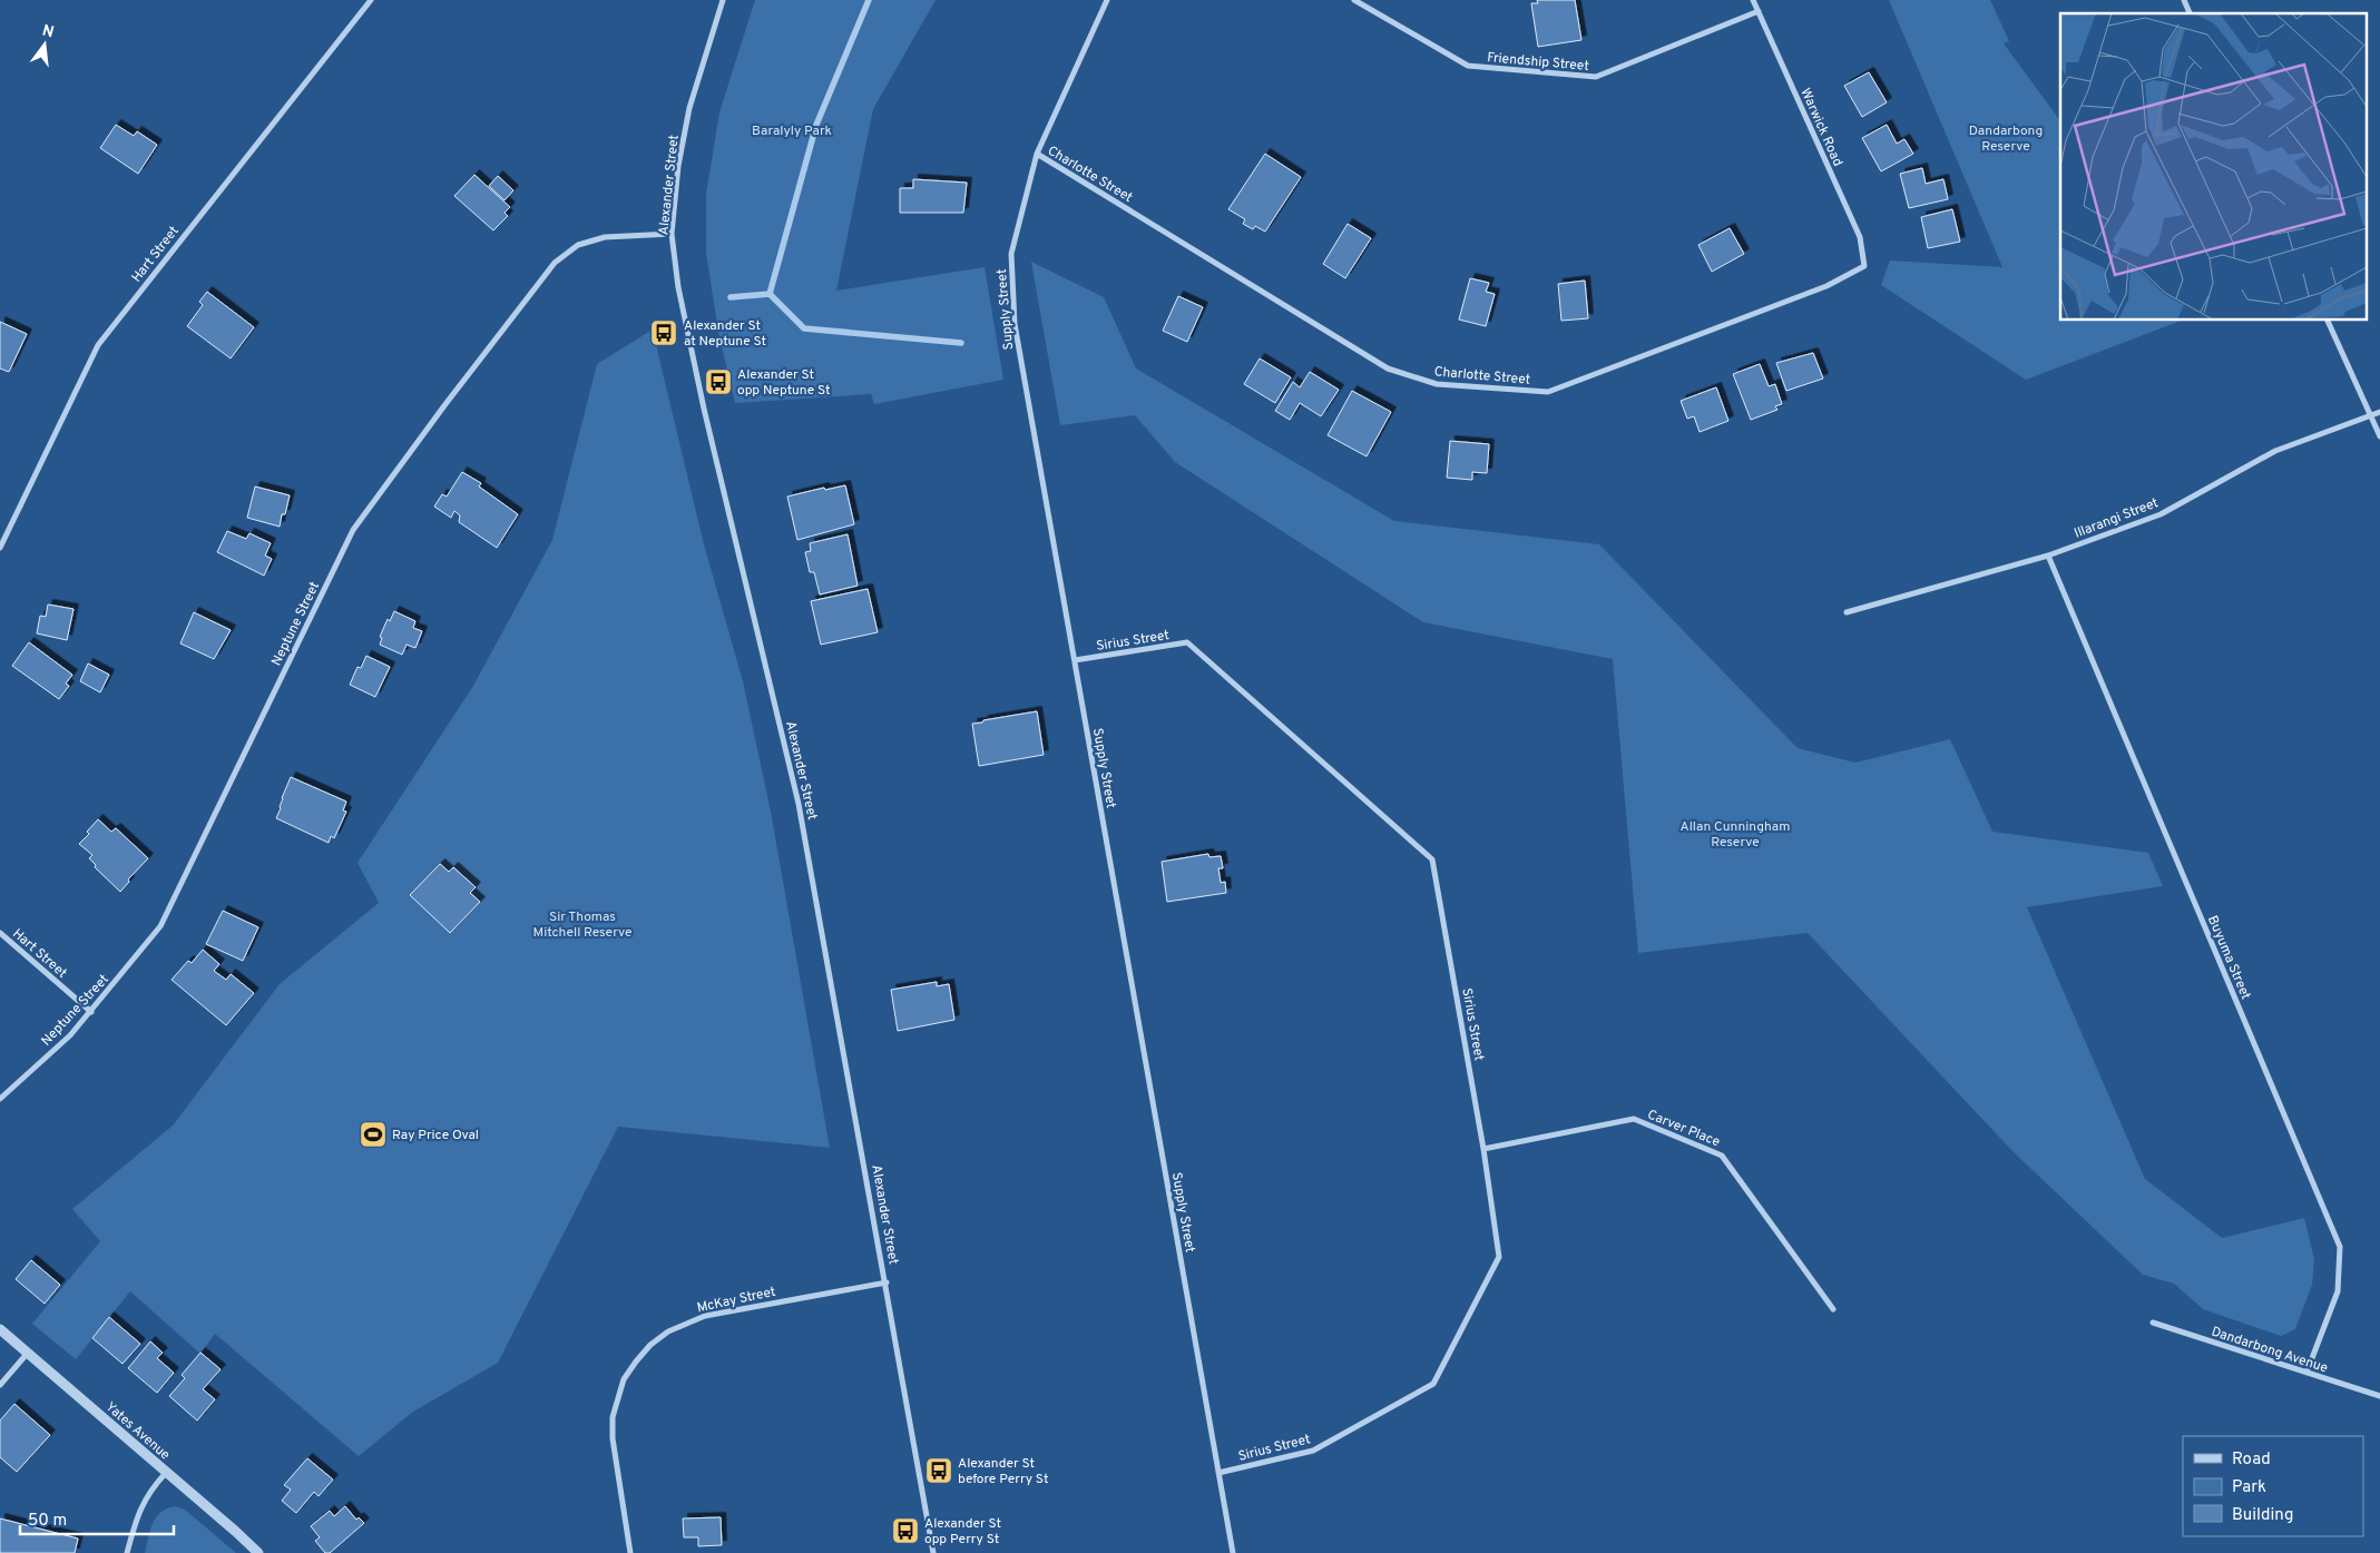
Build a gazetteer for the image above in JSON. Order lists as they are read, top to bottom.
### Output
{
  "streets": {
    "street": [
      "Friendship Street",
      "Warwick Road",
      "Charlotte Street",
      "Alexander Street",
      "Hart Street",
      "Supply Street",
      "Illarangi Street",
      "Neptune Street",
      "Sirius Street",
      "Buyuma Street",
      "Carver Place",
      "McKay Street",
      "Dandarbong Avenue",
      "Yates Avenue"
    ]
  },
  "crossings": [
    ["Friendship Street", "Warwick Road"],
    ["Warwick Road", "Charlotte Street"],
    ["Charlotte Street", "Supply Street"],
    ["Alexander Street", "Neptune Street"],
    ["Alexander Street", "McKay Street"],
    ["Hart Street", "Neptune Street"],
    ["Supply Street", "Sirius Street"],
    ["Illarangi Street", "Buyuma Street"],
    ["Sirius Street", "Carver Place"],
    ["Buyuma Street", "Dandarbong Avenue"]
  ],
  "parks": [
    "Baralyly Park",
    "Dandarbong Reserve",
    "Allan Cunningham Reserve",
    "Sir Thomas Mitchell Reserve"
  ],
  "places": {
    "bus stop": [
      "Alexander St at Neptune St",
      "Alexander St opp Neptune St",
      "Alexander St before Perry St",
      "Alexander St opp Perry St"
    ],
    "sports": ["Ray Price Oval"]
  },
  "legend": ["Road", "Park", "Building"],
  "scale_bar": "50 m",
  "north": "top"
}
